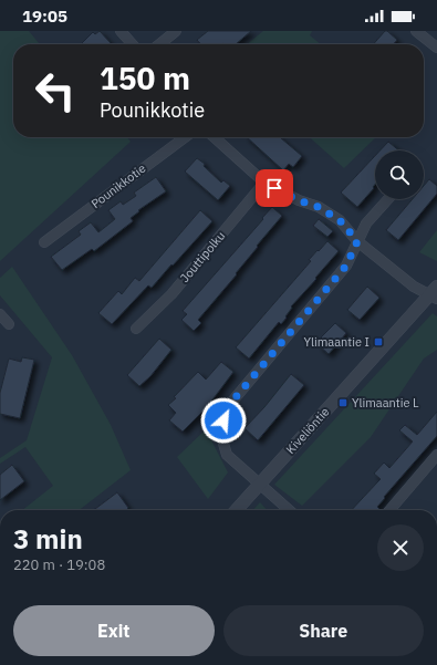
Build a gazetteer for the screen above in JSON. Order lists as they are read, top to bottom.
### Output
{
  "streets": {
    "street": ["Pounikkotie", "Jouttipolku", "Kiveliöntie"]
  },
  "places": {
    "transit": ["Ylimaantie I", "Ylimaantie L"]
  },
  "page": {
    "status": "19:05",
    "turn": ["150 m", "Pounikkotie"],
    "heading": ["3 min", "220 m · 19:08"],
    "buttons": ["Exit", "Share"]
  }
}
